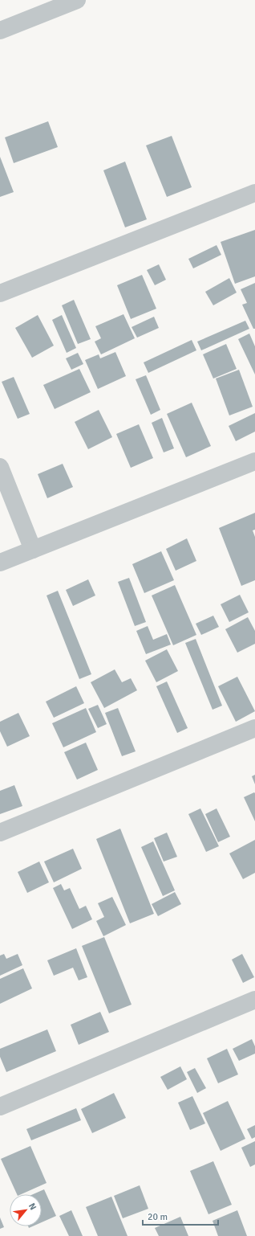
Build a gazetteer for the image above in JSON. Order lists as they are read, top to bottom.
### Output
{
  "scale_bar": "20 m",
  "north": "top right"
}
